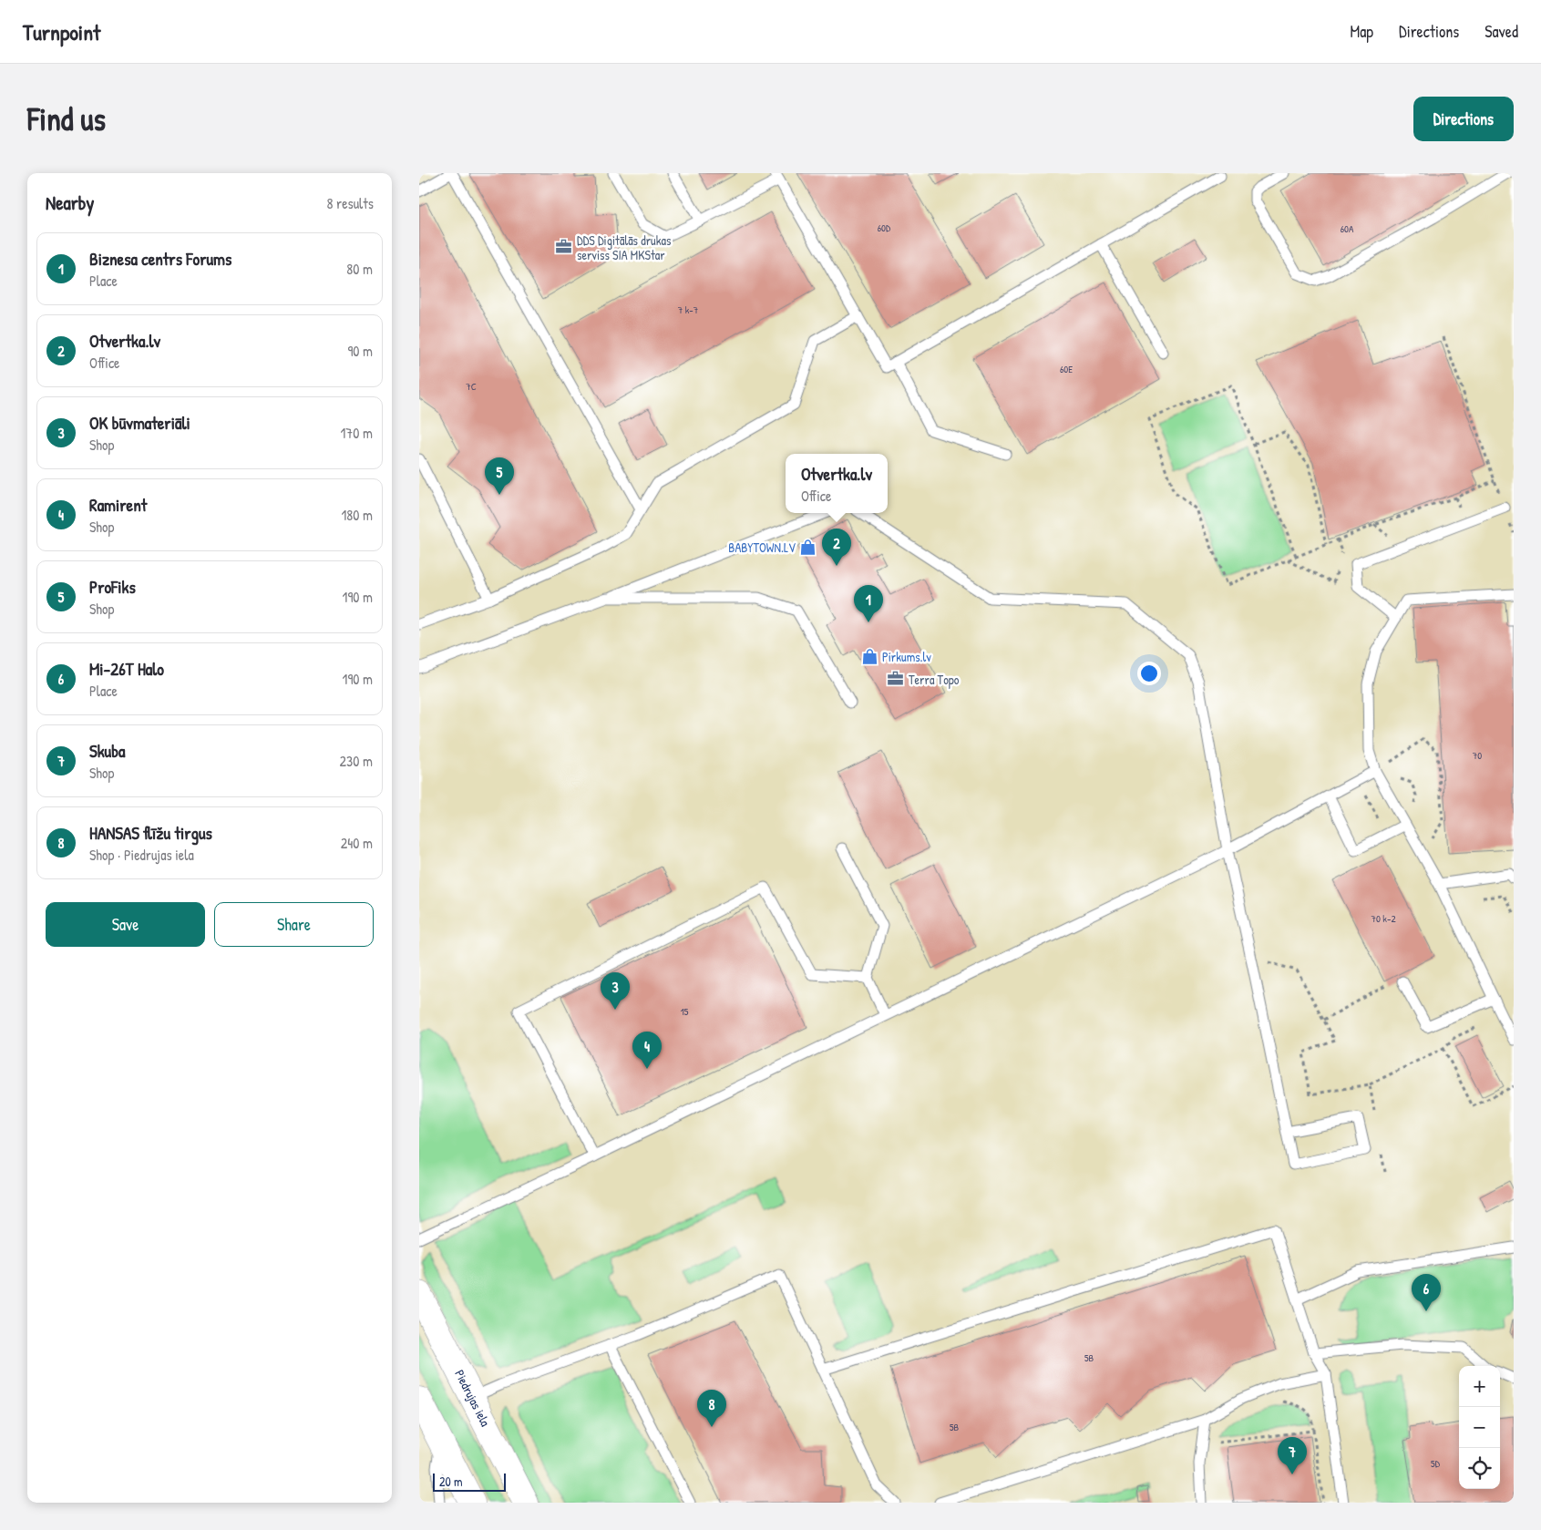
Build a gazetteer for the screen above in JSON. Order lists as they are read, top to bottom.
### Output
{
  "streets": {
    "main road": ["Piedrujas iela"]
  },
  "places": {
    "office": ["DDS Digitālās drukas serviss SIA MKStar", "Terra Topo"],
    "shop": ["BABYTOWN.LV", "Pirkums.lv"]
  },
  "house_numbers": [
    "60D",
    "60A",
    "7 k-7",
    "60E",
    "7C",
    "70",
    "70 k-2",
    "15",
    "5B",
    "5B",
    "5D"
  ],
  "scale_bar": "20 m",
  "page": {
    "header": "Turnpoint",
    "nav": ["Map", "Directions", "Saved"],
    "buttons": [
      "Directions",
      ["Save", "Share"]
    ],
    "title": "Find us",
    "heading": ["Nearby", "8 results"],
    "list": [
      {
        "mark": "1",
        "name": "Biznesa centrs Forums",
        "note": "Place",
        "value": "80 m"
      },
      {
        "mark": "2",
        "name": "Otvertka.lv",
        "note": "Office",
        "value": "90 m"
      },
      {
        "mark": "3",
        "name": "OK būvmateriāli",
        "note": "Shop",
        "value": "170 m"
      },
      {
        "mark": "4",
        "name": "Ramirent",
        "note": "Shop",
        "value": "180 m"
      },
      {
        "mark": "5",
        "name": "ProFiks",
        "note": "Shop",
        "value": "190 m"
      },
      {
        "mark": "6",
        "name": "Mi-26T Halo",
        "note": "Place",
        "value": "190 m"
      },
      {
        "mark": "7",
        "name": "Skuba",
        "note": "Shop",
        "value": "230 m"
      },
      {
        "mark": "8",
        "name": "HANSAS flīžu tirgus",
        "note": "Shop · Piedrujas iela",
        "value": "240 m"
      }
    ],
    "popup": ["Otvertka.lv", "Office"],
    "pins": [
      "5",
      "2",
      "1",
      "3",
      "4",
      "6",
      "8",
      "7"
    ],
    "map_buttons": ["+", "−"],
    "scale": "20 m"
  }
}
